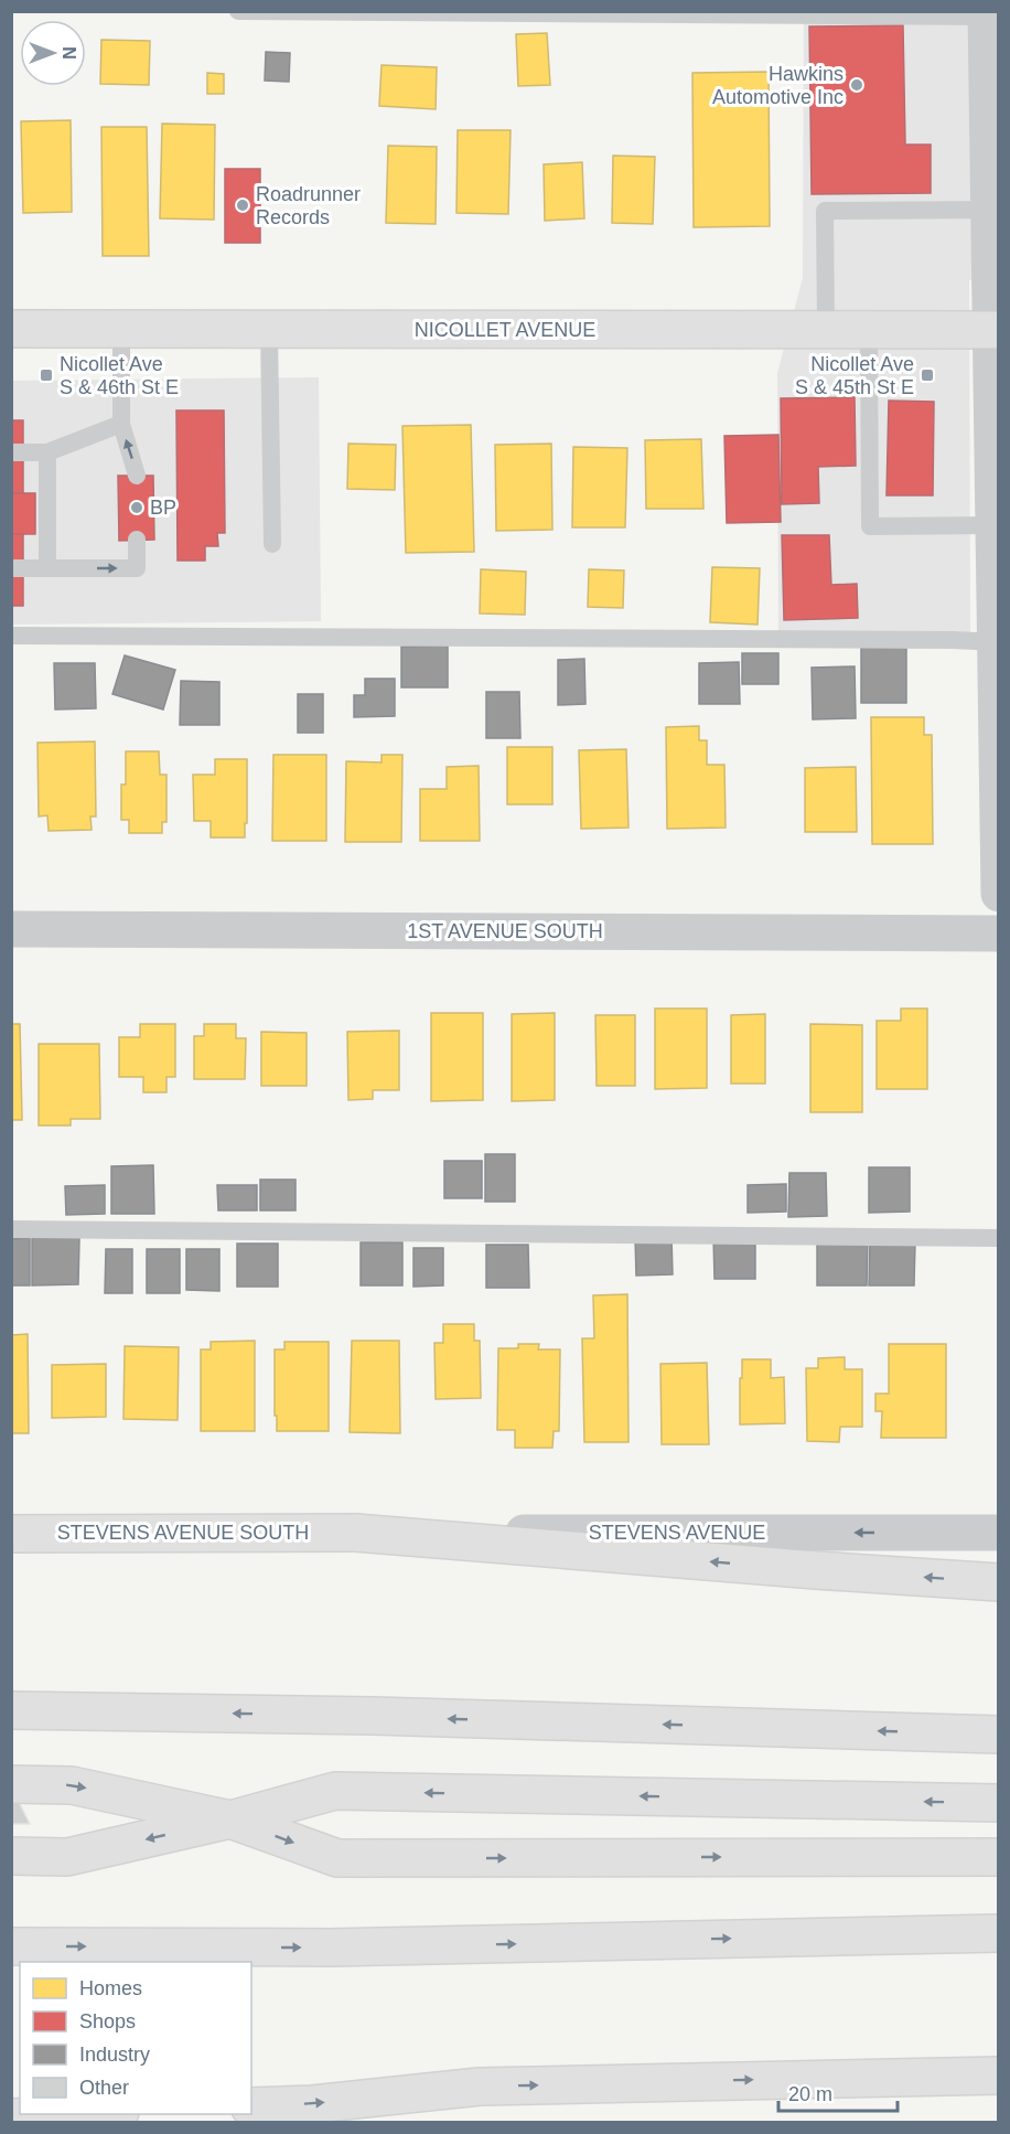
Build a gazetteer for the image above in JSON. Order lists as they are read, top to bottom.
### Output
{
  "streets": {
    "main road": ["NICOLLET AVENUE", "STEVENS AVENUE SOUTH"],
    "street": ["1ST AVENUE SOUTH", "STEVENS AVENUE"]
  },
  "crossings": [
    ["STEVENS AVENUE SOUTH", "STEVENS AVENUE"]
  ],
  "one_way": ["STEVENS AVENUE"],
  "places": {
    "other": ["Hawkins Automotive Inc", "Roadrunner Records", "BP"],
    "transit": ["Nicollet Ave S & 46th St E", "Nicollet Ave S & 45th St E"]
  },
  "legend": [
    "Homes",
    "Shops",
    "Industry",
    "Other"
  ],
  "scale_bar": "20 m",
  "north": "right"
}
